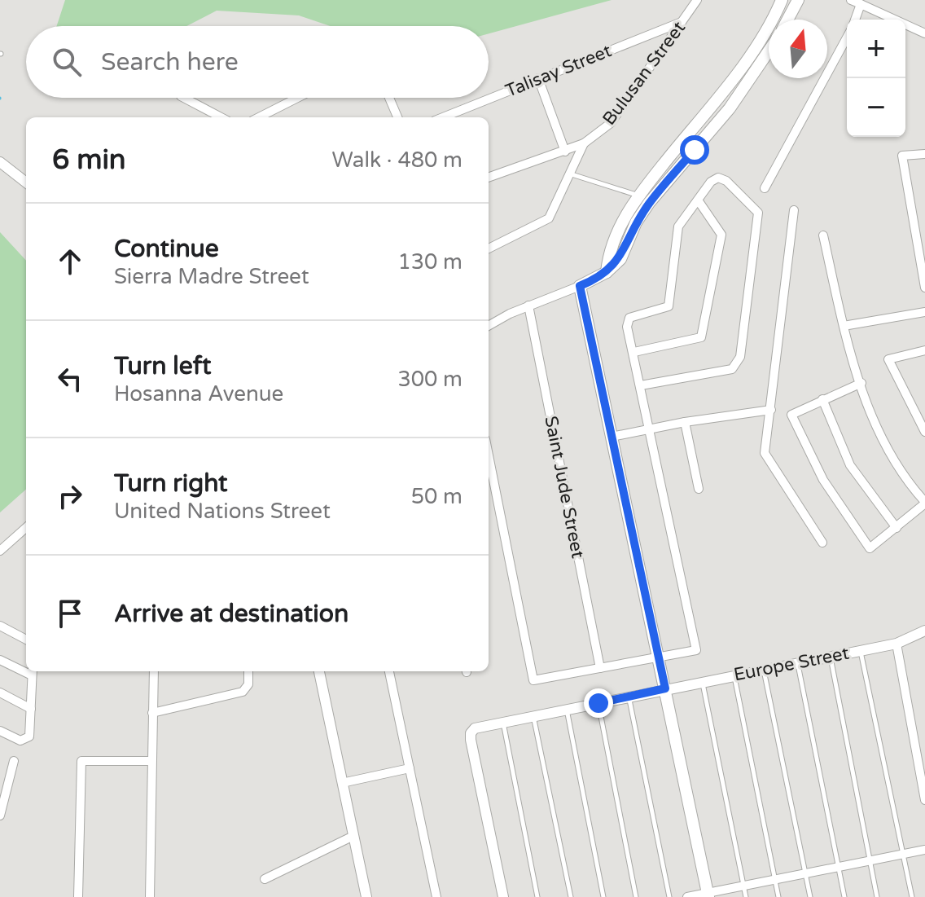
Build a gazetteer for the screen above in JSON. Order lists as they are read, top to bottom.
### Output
{
  "streets": {
    "street": [
      "Talisay Street",
      "Bulusan Street",
      "Saint Jude Street",
      "Europe Street"
    ]
  },
  "crossings": [
    ["Talisay Street", "Bulusan Street"]
  ],
  "north": "top",
  "page": {
    "map_buttons": ["+", "−"],
    "search": "Search here",
    "heading": ["6 min", "Walk · 480 m"],
    "list": [
      ["Continue", "Sierra Madre Street", "130 m"],
      ["Turn left", "Hosanna Avenue", "300 m"],
      ["Turn right", "United Nations Street", "50 m"],
      "Arrive at destination"
    ]
  }
}
